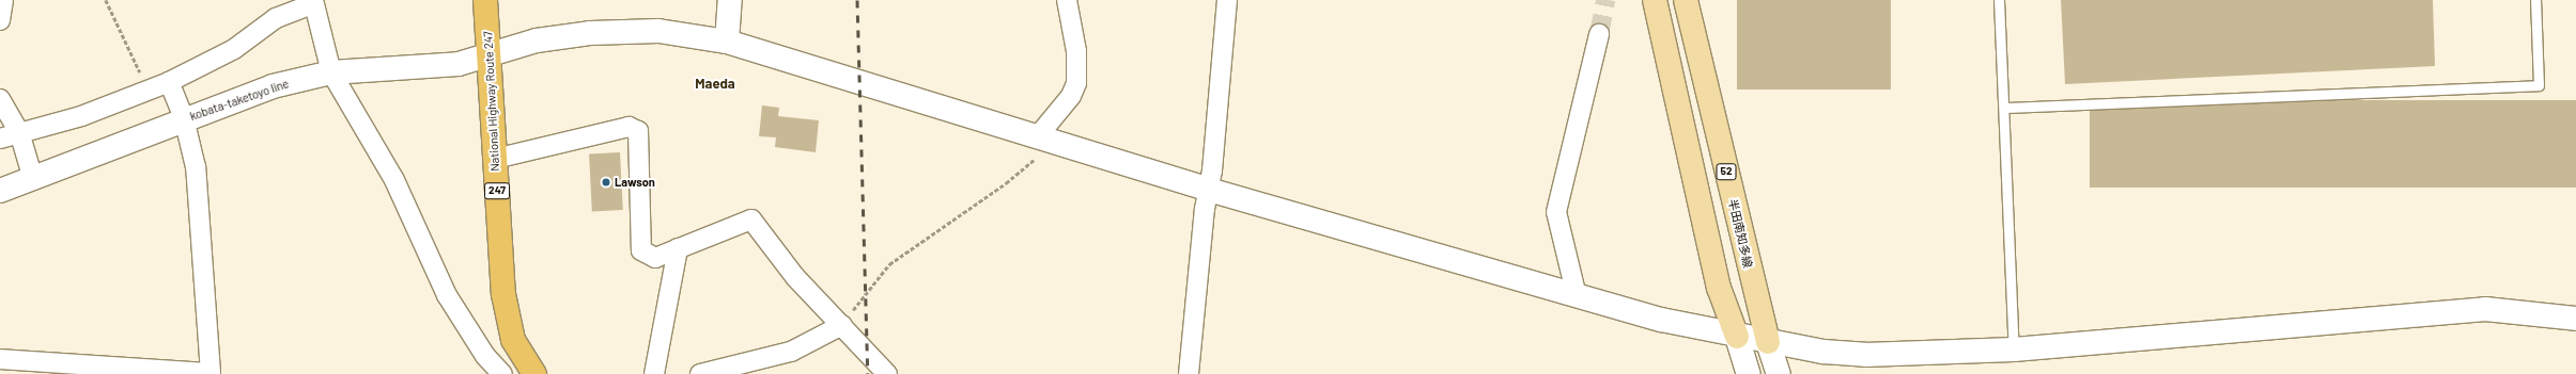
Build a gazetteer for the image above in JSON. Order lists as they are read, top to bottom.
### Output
{
  "streets": {
    "highway": ["National Highway Route 247", "247"],
    "main road": ["52", "半田南知多線"],
    "street": ["kobata-taketoyo line"]
  },
  "crossings": [
    ["kobata-taketoyo line", "National Highway Route 247"],
    ["kobata-taketoyo line", "半田南知多線"]
  ],
  "districts": ["Maeda"],
  "places": ["Lawson"]
}
